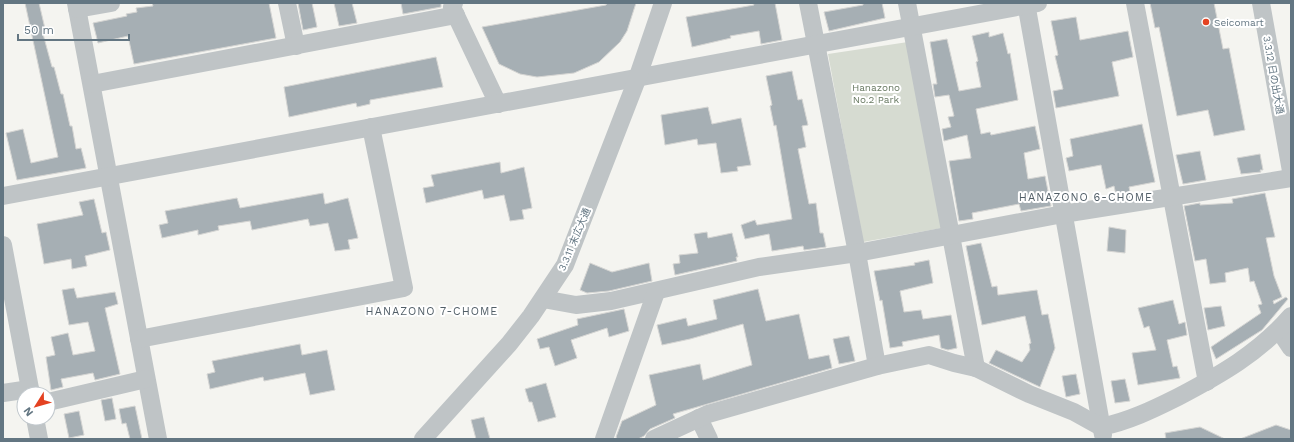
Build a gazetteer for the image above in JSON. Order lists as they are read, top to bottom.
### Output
{
  "streets": {
    "street": ["3.3.12 日の出大通", "3.3.11 末広大通"]
  },
  "districts": ["HANAZONO 6-CHOME", "HANAZONO 7-CHOME"],
  "parks": ["Hanazono No.2 Park"],
  "places": ["Seicomart"],
  "scale_bar": "50 m",
  "north": "bottom left"
}
